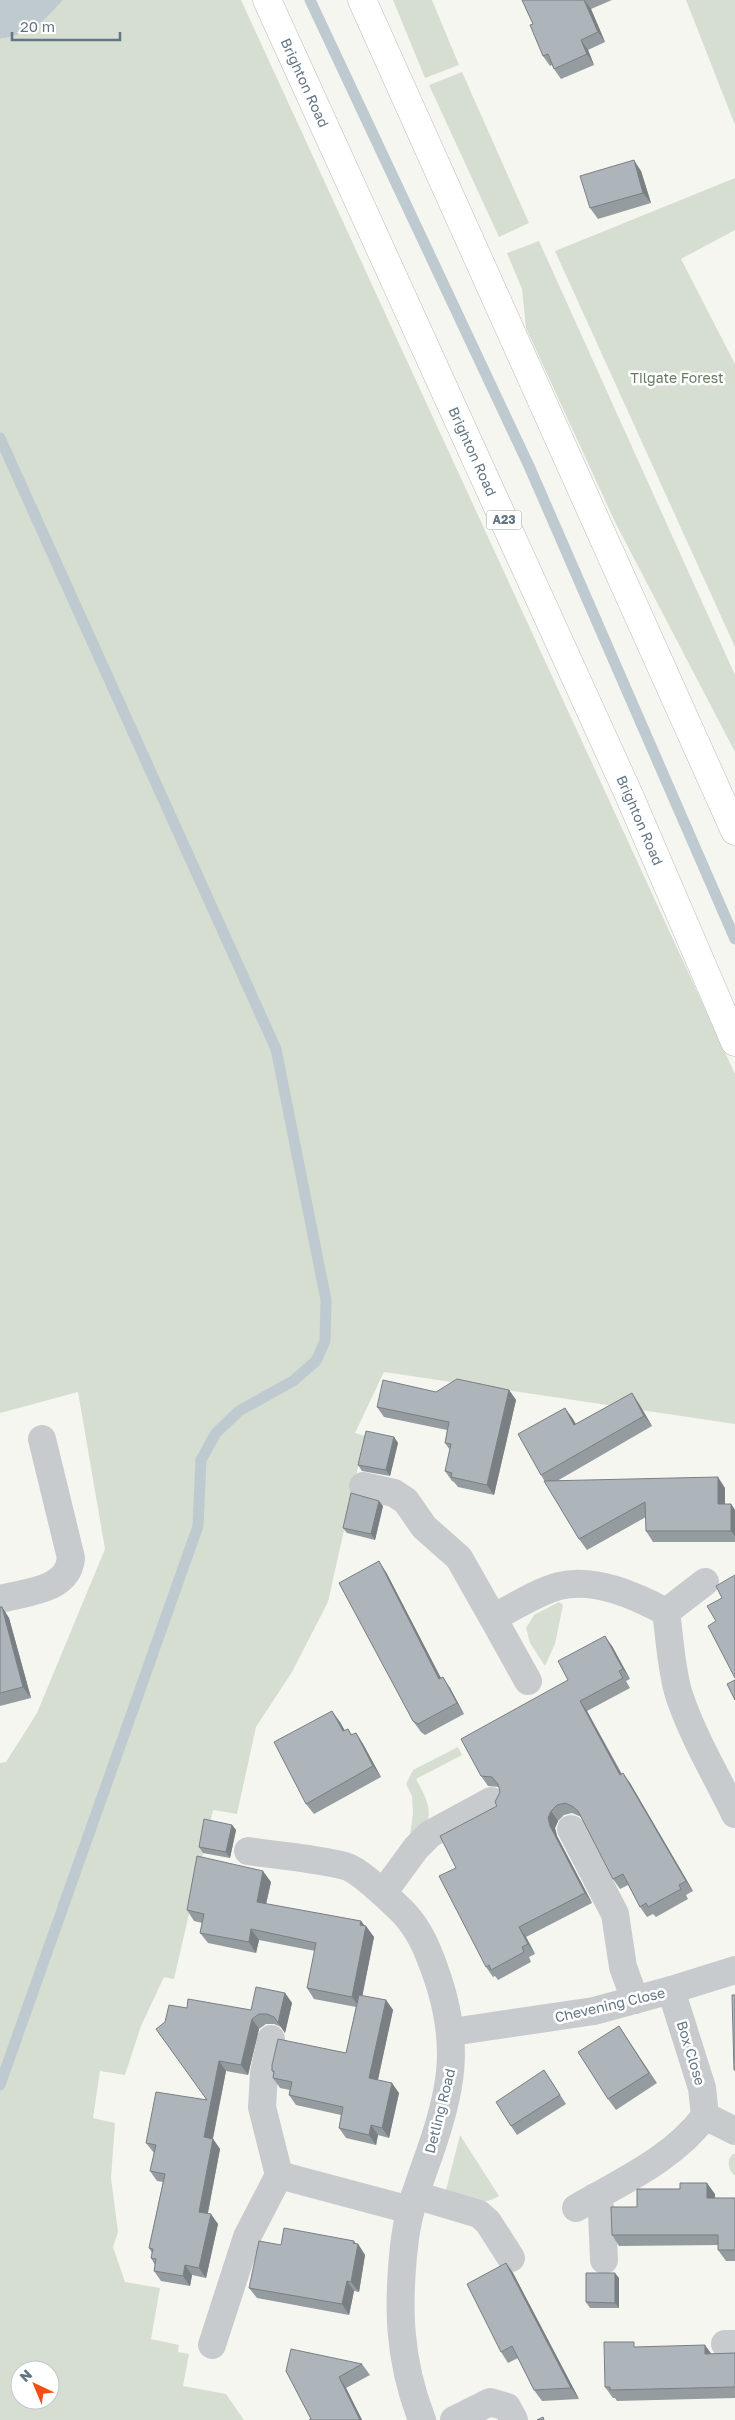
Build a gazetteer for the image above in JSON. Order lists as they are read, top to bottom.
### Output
{
  "streets": {
    "main road": ["Brighton Road", "A23"],
    "street": ["Chevening Close", "Box Close", "Detling Road"]
  },
  "crossings": [
    ["Chevening Close", "Box Close"],
    ["Chevening Close", "Detling Road"]
  ],
  "parks": ["Tilgate Forest"],
  "scale_bar": "20 m",
  "north": "top left"
}
